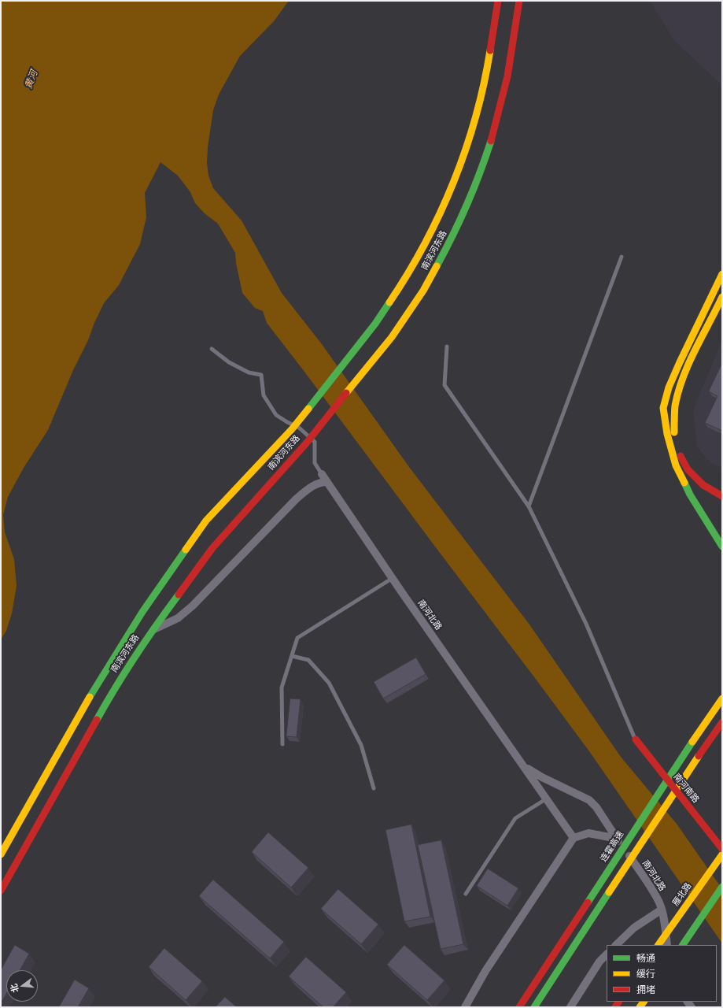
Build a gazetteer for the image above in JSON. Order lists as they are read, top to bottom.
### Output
{
  "streets": {
    "main road": [
      "南滨河东路",
      "南河南路",
      "连霍高速",
      "雁北路"
    ],
    "street": ["南河北路"]
  },
  "water": ["黄河"],
  "legend": ["畅通", "缓行", "拥堵"],
  "north": "left"
}
